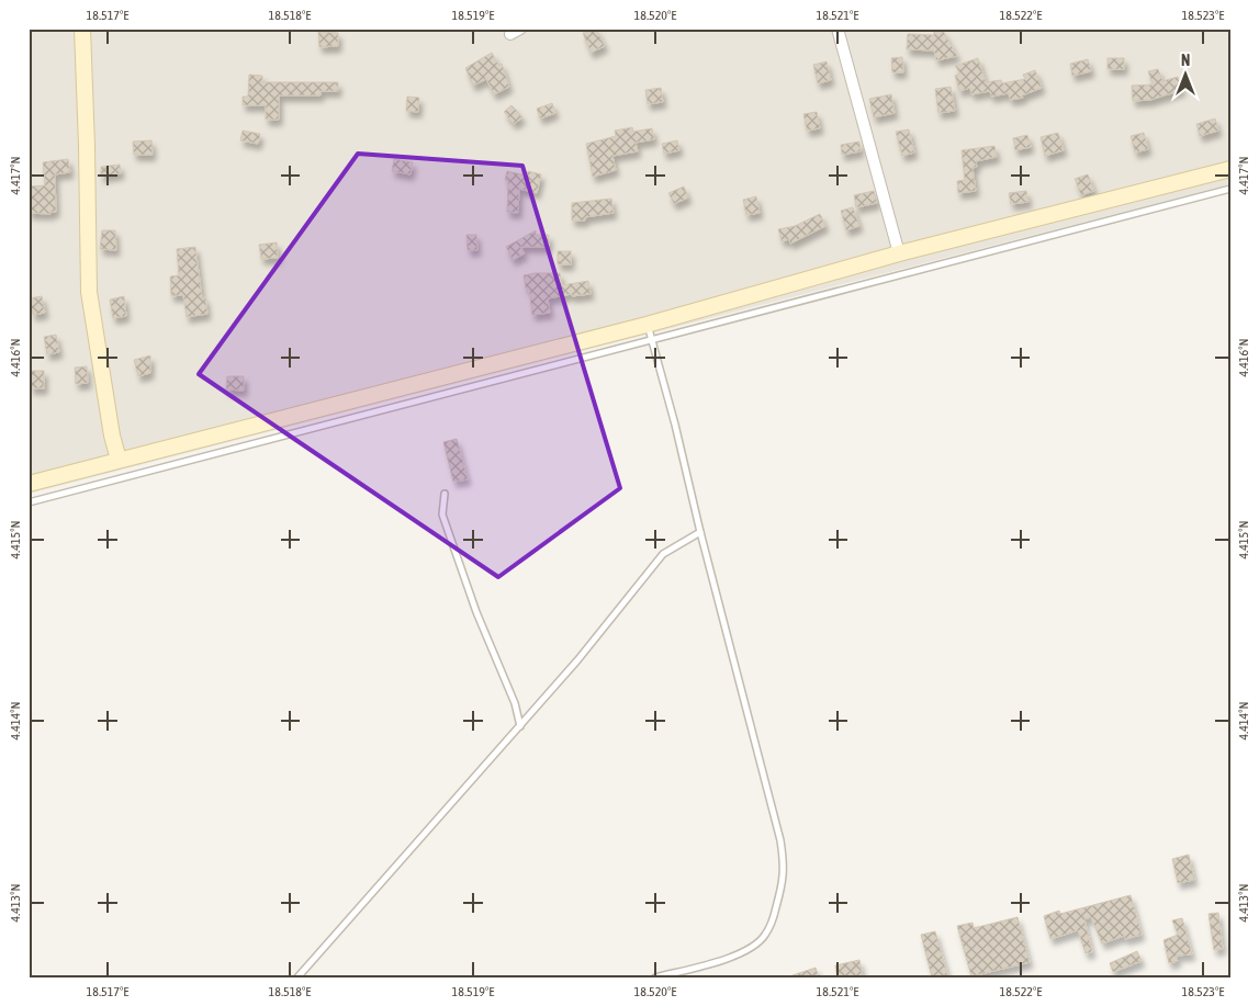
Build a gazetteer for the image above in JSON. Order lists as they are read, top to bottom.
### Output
{
  "north": "top",
  "coordinates": [
    "18.517°E",
    "18.518°E",
    "18.519°E",
    "18.520°E",
    "18.521°E",
    "18.522°E",
    "18.523°E",
    "4.417°N",
    "4.416°N",
    "4.415°N",
    "4.414°N",
    "4.413°N"
  ]
}
